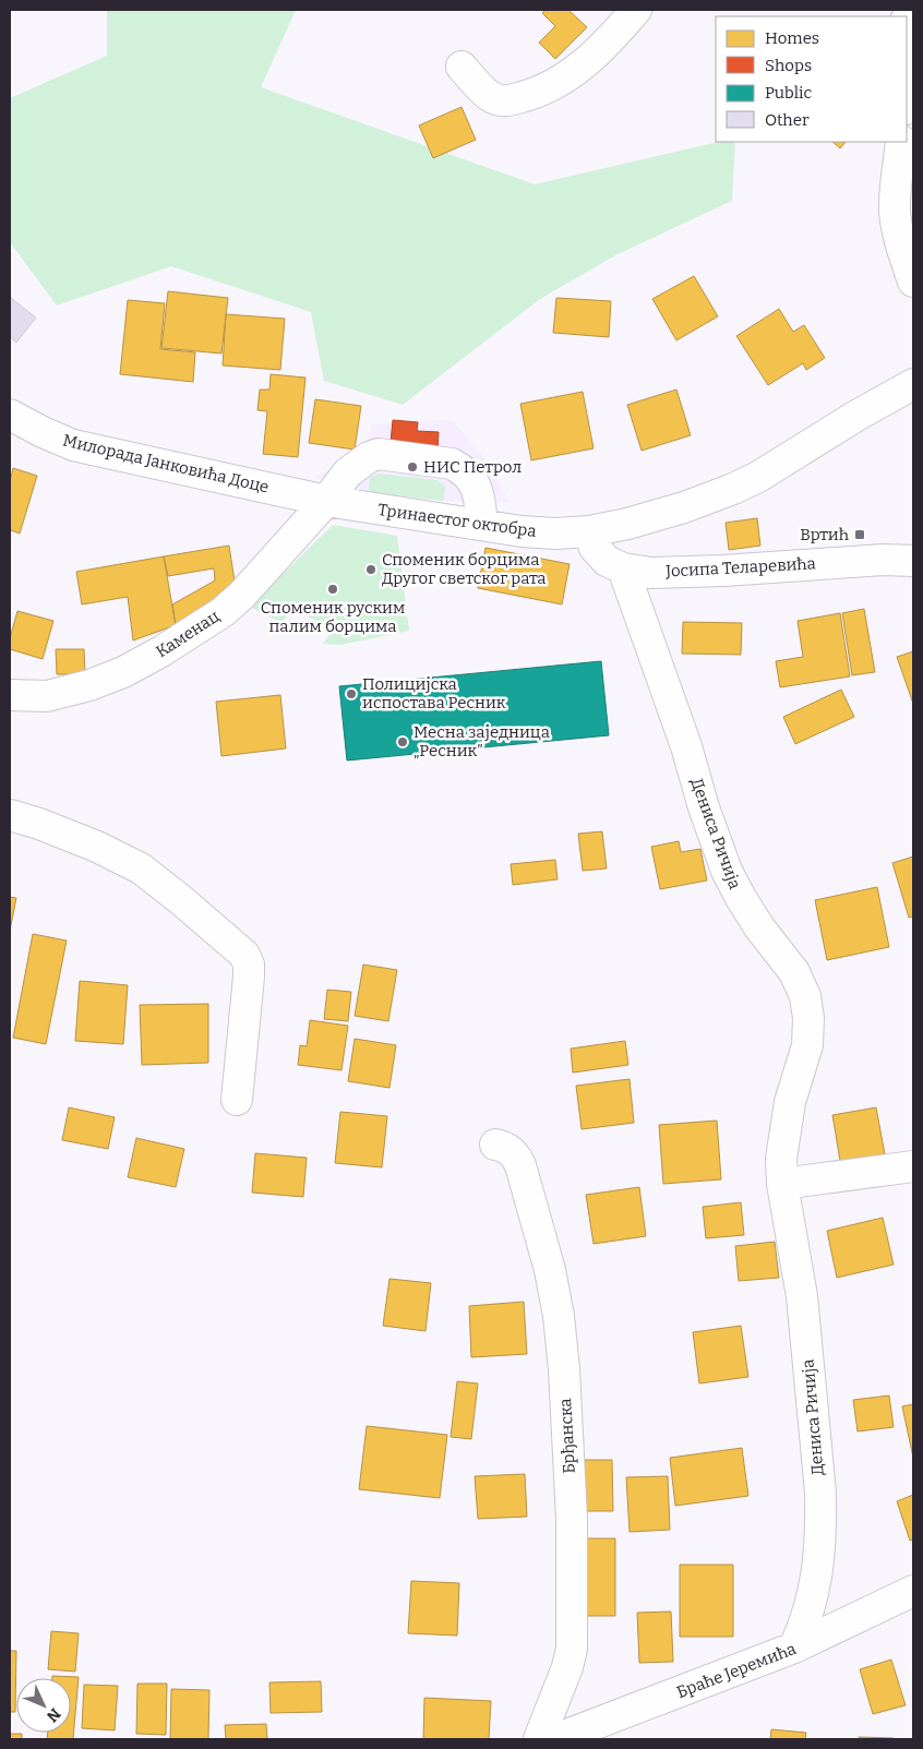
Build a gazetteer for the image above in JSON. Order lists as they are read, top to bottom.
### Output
{
  "streets": {
    "street": [
      "Милорада Јанковића Доце",
      "Тринаестог октобра",
      "Јосипа Теларевића",
      "Каменац",
      "Дениса Ричија",
      "Брђанска",
      "Браће Јеремића"
    ]
  },
  "crossings": [
    ["Милорада Јанковића Доце", "Тринаестог октобра"],
    ["Милорада Јанковића Доце", "Каменац"],
    ["Тринаестог октобра", "Јосипа Теларевића"],
    ["Тринаестог октобра", "Каменац"],
    ["Јосипа Теларевића", "Дениса Ричија"],
    ["Дениса Ричија", "Браће Јеремића"]
  ],
  "places": {
    "other": [
      "НИС Петрол",
      "Споменик борцима Другог светског рата",
      "Споменик руским палим борцима",
      "Полицијска испостава Ресник",
      "Месна заједница „Ресник”"
    ],
    "transit": ["Вртић"]
  },
  "legend": [
    "Homes",
    "Shops",
    "Public",
    "Other"
  ],
  "north": "bottom right"
}
